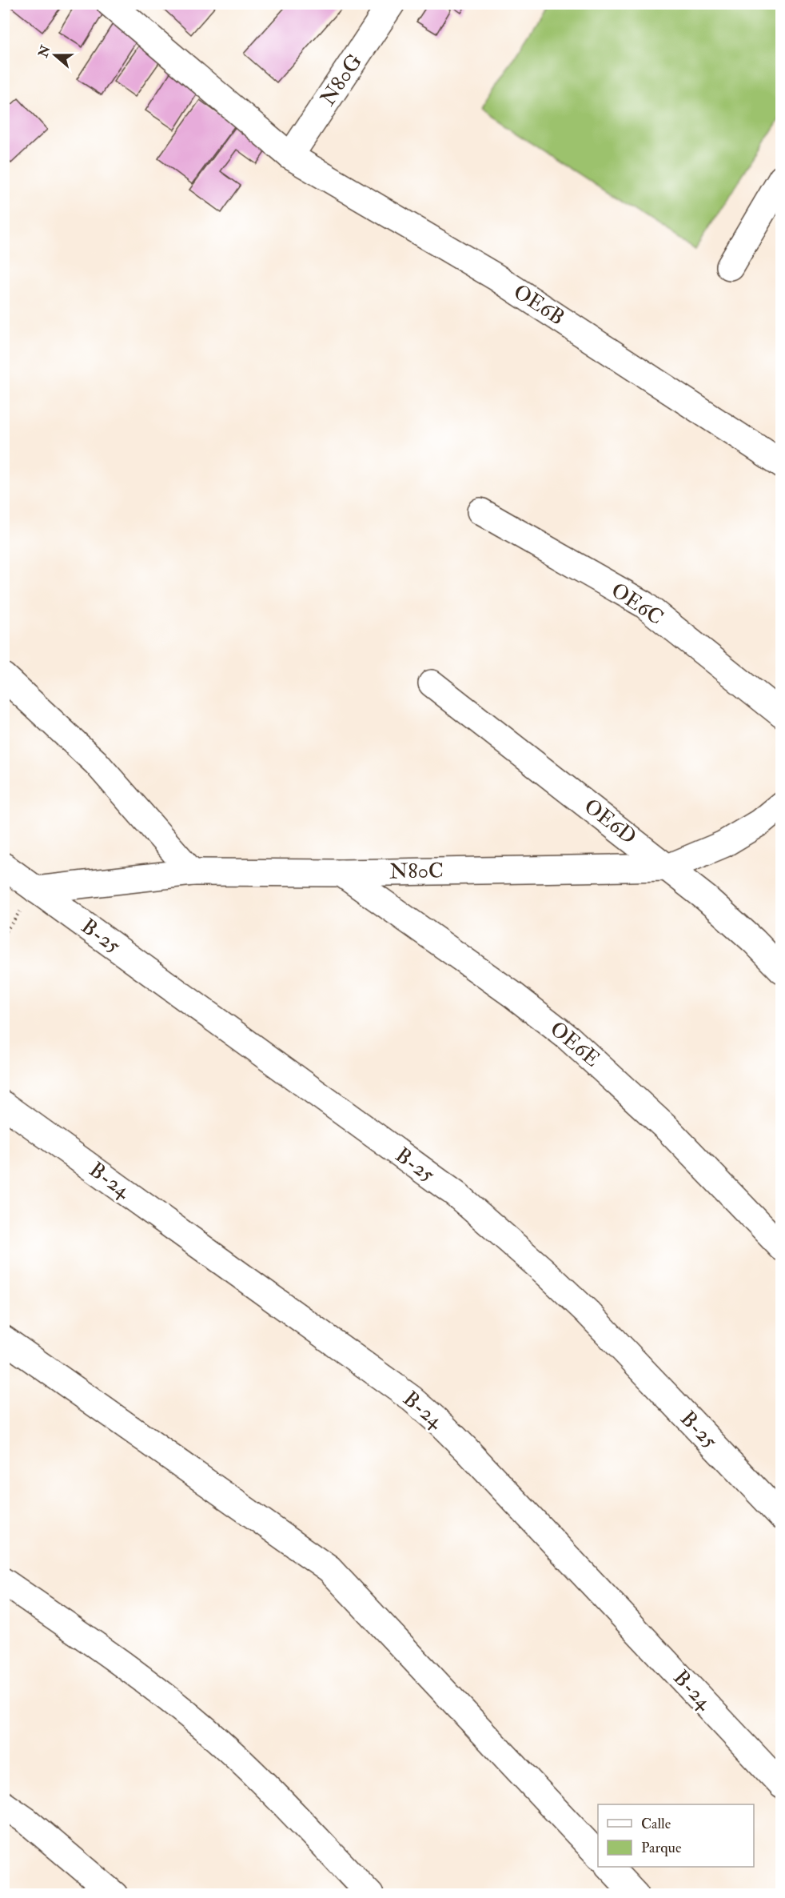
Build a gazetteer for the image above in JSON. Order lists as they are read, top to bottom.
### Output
{
  "streets": {
    "street": [
      "N80G",
      "OE6B",
      "OE6C",
      "OE6D",
      "N80C",
      "B-25",
      "OE6E",
      "B-24"
    ]
  },
  "crossings": [
    ["N80G", "OE6B"],
    ["OE6D", "N80C"],
    ["N80C", "B-25"],
    ["N80C", "OE6E"]
  ],
  "legend": ["Calle", "Parque"],
  "north": "left"
}
